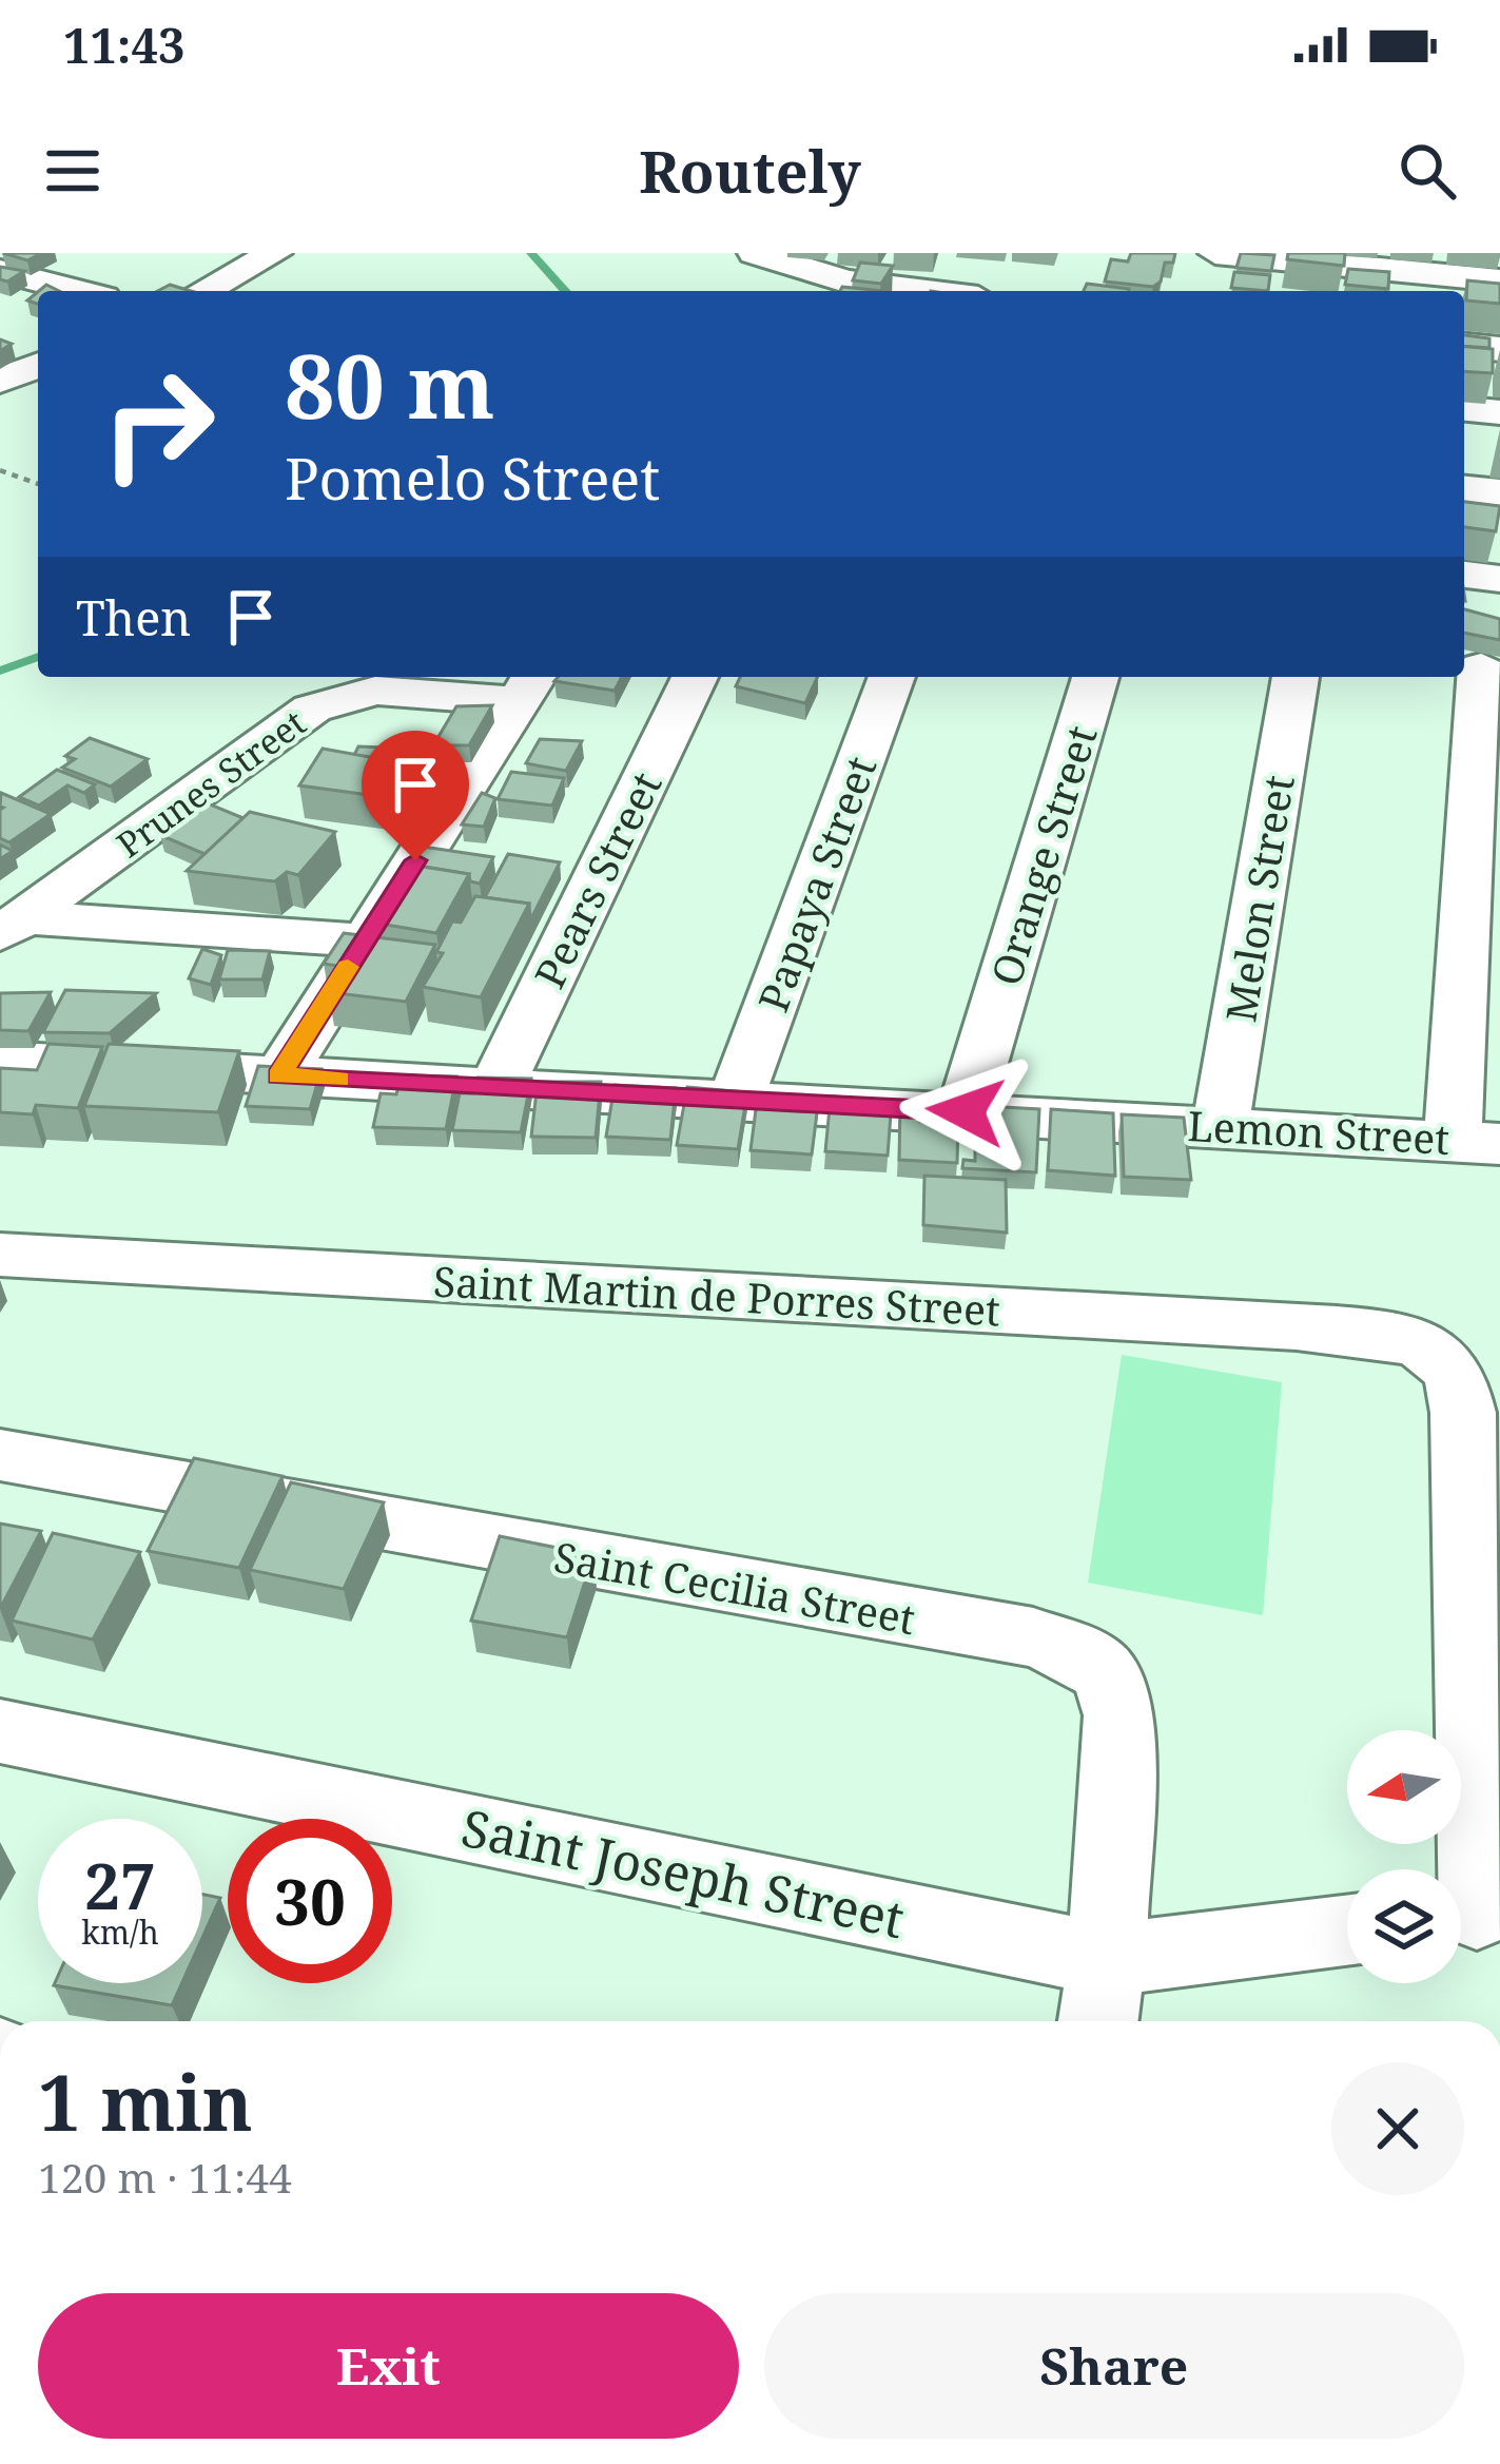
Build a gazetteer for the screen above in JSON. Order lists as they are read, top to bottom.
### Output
{
  "streets": {
    "street": [
      "Prunes Street",
      "Orange Street",
      "Pears Street",
      "Papaya Street",
      "Melon Street",
      "Lemon Street",
      "Saint Martin de Porres Street",
      "Saint Cecilia Street",
      "Saint Joseph Street"
    ]
  },
  "crossings": [
    ["Orange Street", "Lemon Street"],
    ["Pears Street", "Lemon Street"],
    ["Papaya Street", "Lemon Street"],
    ["Melon Street", "Lemon Street"],
    ["Saint Cecilia Street", "Saint Joseph Street"]
  ],
  "north": "left",
  "page": {
    "status": "11:43",
    "header": "Routely",
    "turn": ["80 m", "Pomelo Street"],
    "then": "Then",
    "speed": "27 km/h",
    "limit": "30",
    "heading": ["1 min", "120 m · 11:44"],
    "buttons": ["Exit", "Share"]
  }
}
